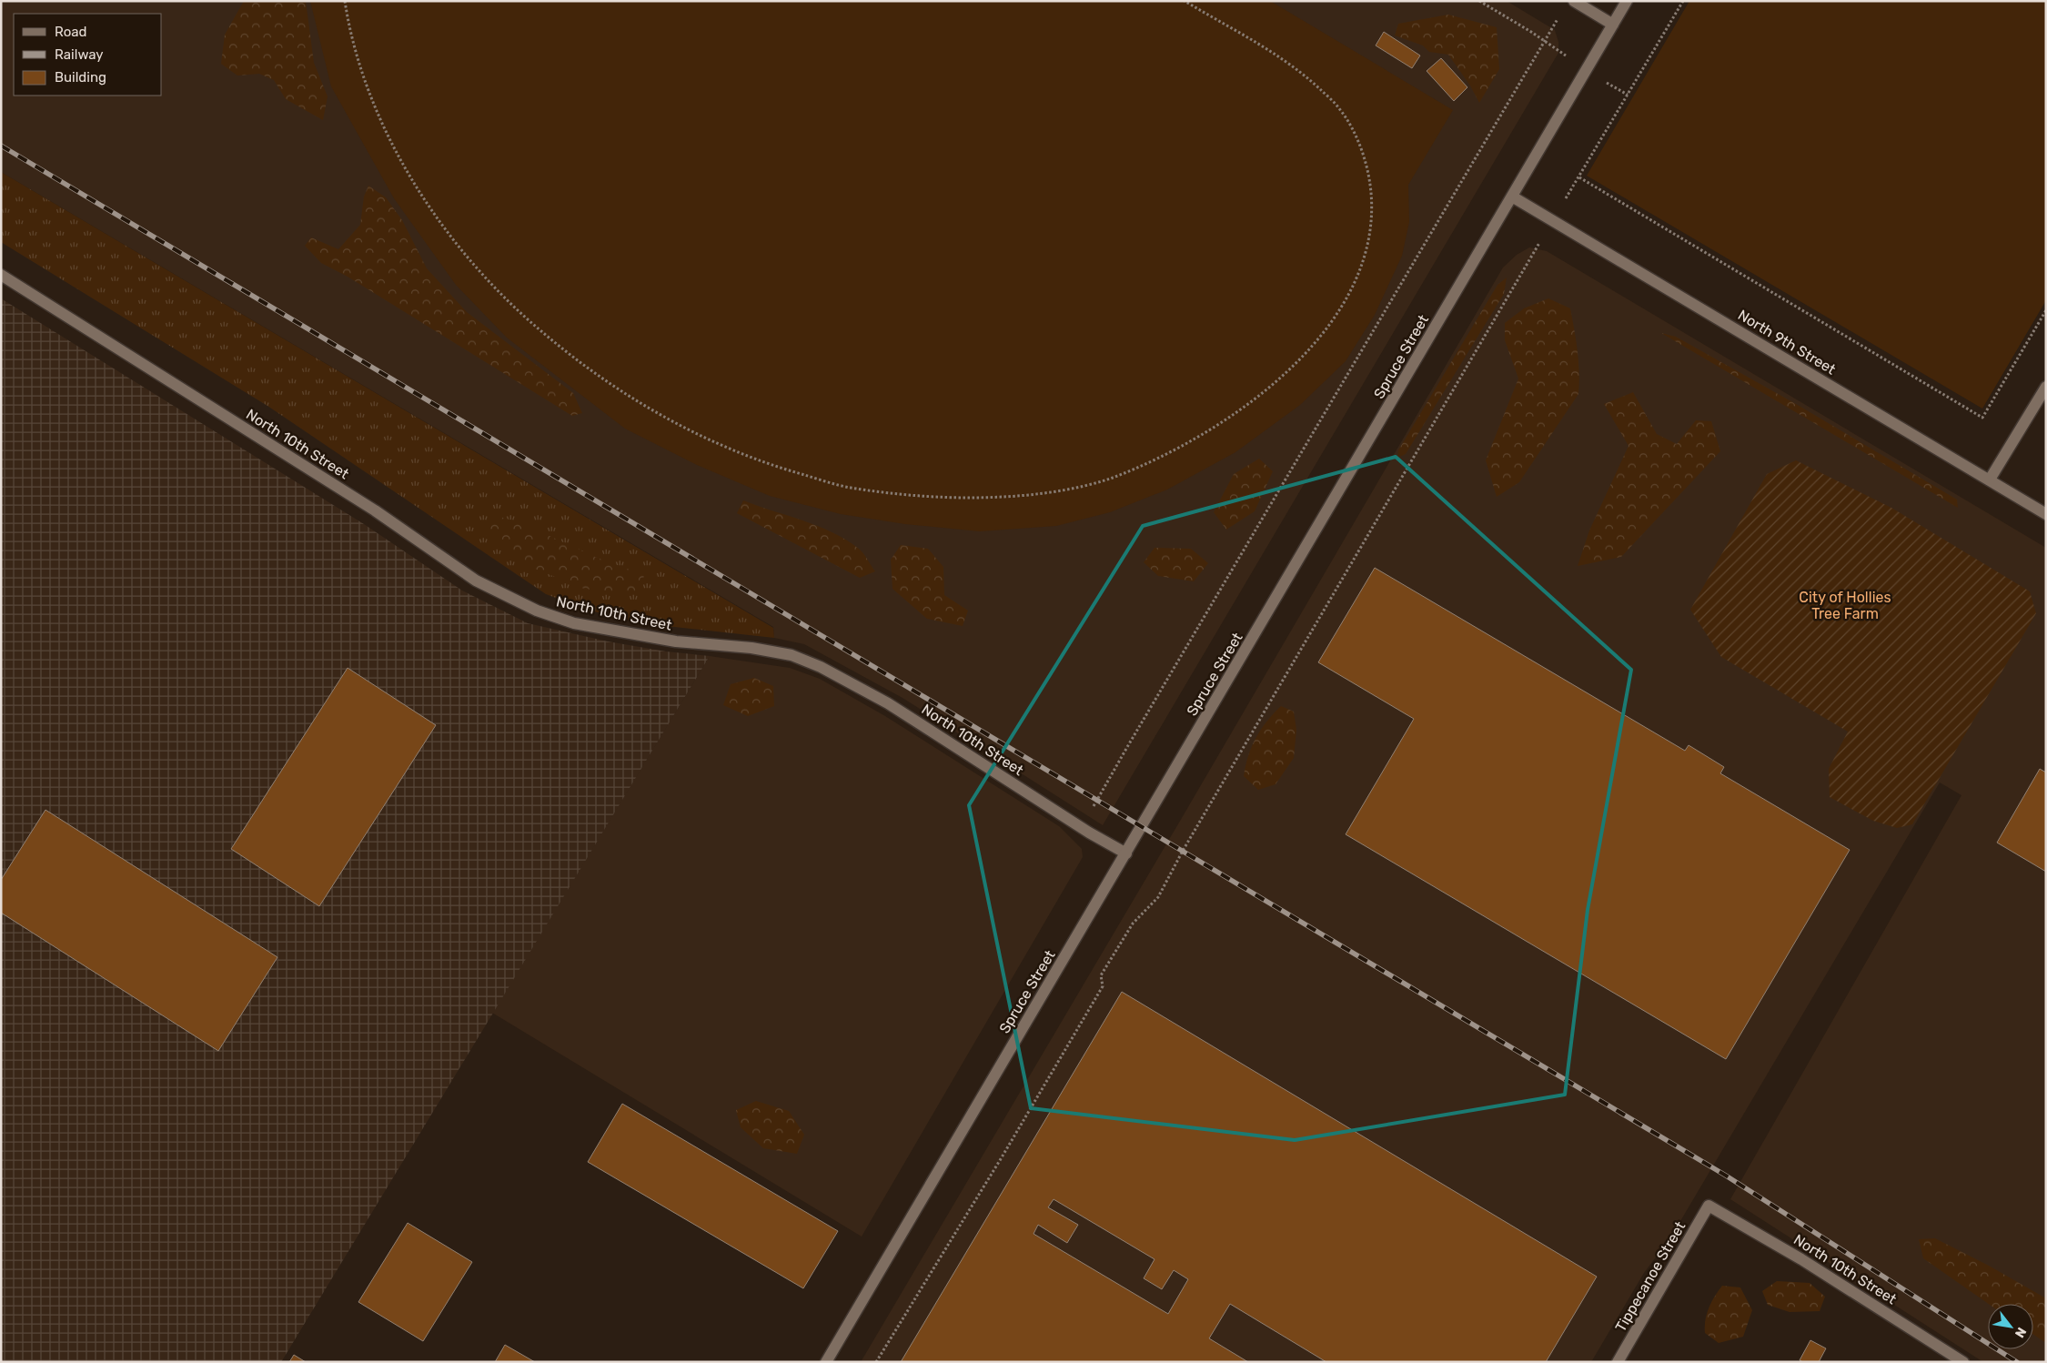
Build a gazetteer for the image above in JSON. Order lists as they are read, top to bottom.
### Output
{
  "streets": {
    "street": [
      "North 9th Street",
      "Spruce Street",
      "North 10th Street",
      "Tippecanoe Street"
    ]
  },
  "crossings": [
    ["North 9th Street", "Spruce Street"],
    ["Spruce Street", "North 10th Street"],
    ["North 10th Street", "Tippecanoe Street"]
  ],
  "parks": ["City of Hollies Tree Farm"],
  "legend": ["Road", "Railway", "Building"],
  "north": "bottom right"
}
